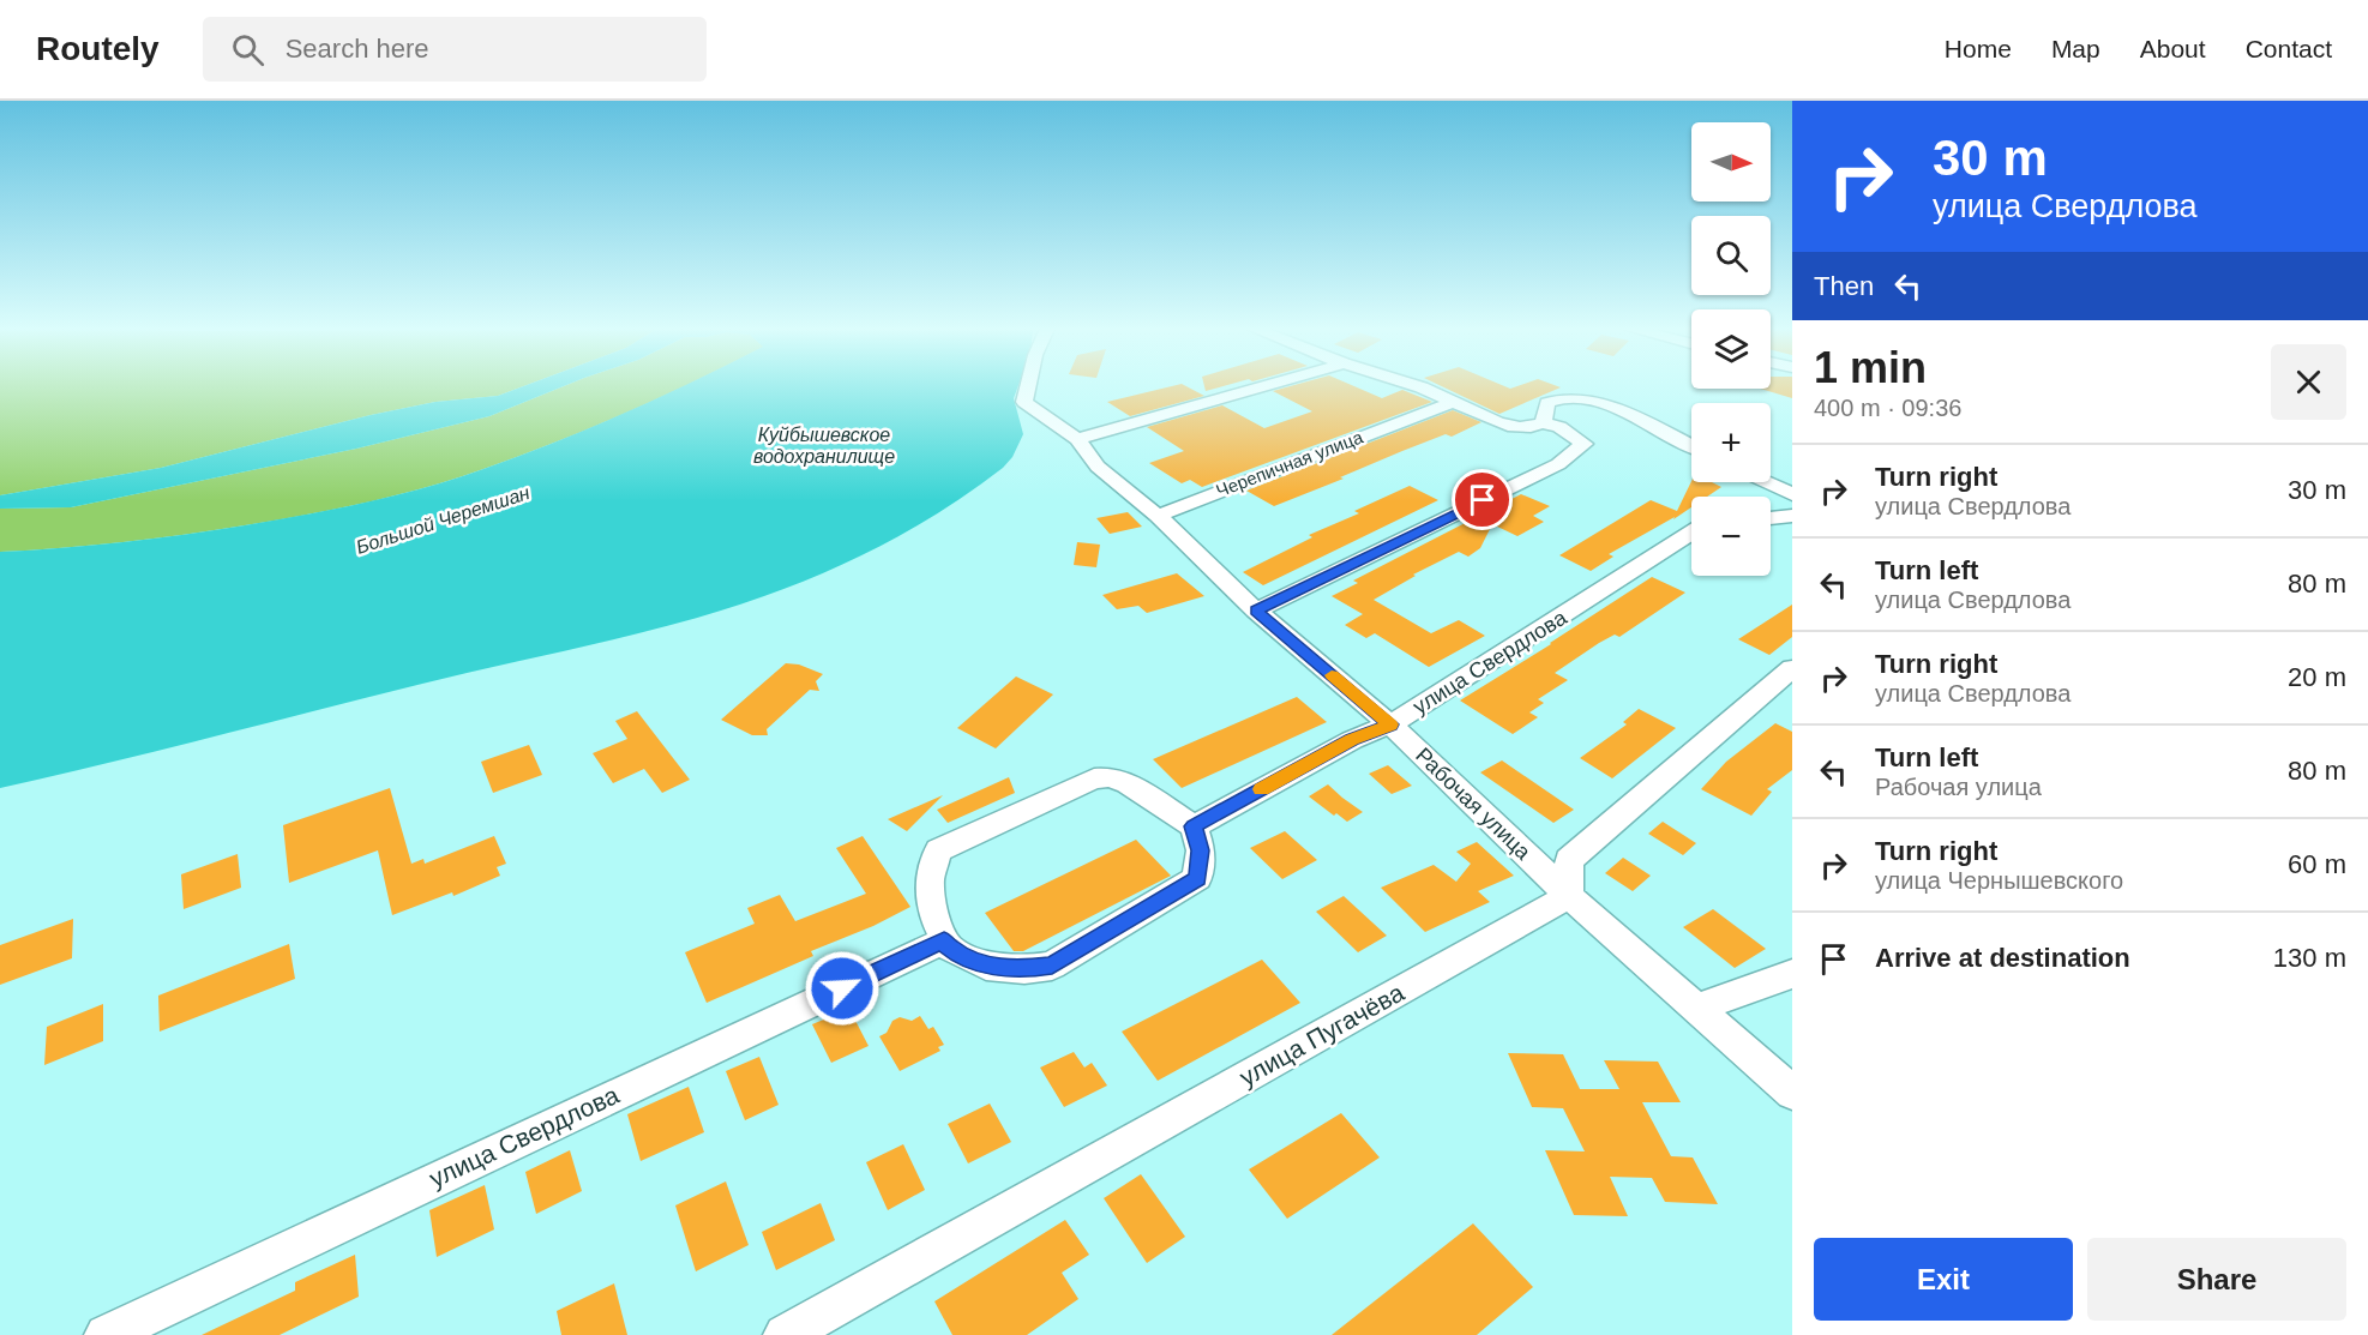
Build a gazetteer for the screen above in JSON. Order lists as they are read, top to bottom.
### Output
{
  "streets": {
    "street": [
      "Черепичная улица",
      "улица Свердлова",
      "Рабочая улица",
      "улица Пугачёва"
    ]
  },
  "crossings": [
    ["Черепичная улица", "Рабочая улица"],
    ["улица Свердлова", "Рабочая улица"],
    ["Рабочая улица", "улица Пугачёва"]
  ],
  "water": ["Куйбышевское водохранилище", "Большой Черемшан"],
  "north": "right",
  "page": {
    "header": "Routely",
    "search": "Search here",
    "nav": [
      "Home",
      "Map",
      "About",
      "Contact"
    ],
    "turn": ["30 m", "улица Свердлова"],
    "map_buttons": ["+", "−"],
    "then": "Then",
    "heading": ["1 min", "400 m · 09:36"],
    "list": [
      {
        "name": "Turn right",
        "note": "улица Свердлова",
        "value": "30 m"
      },
      {
        "name": "Turn left",
        "note": "улица Свердлова",
        "value": "80 m"
      },
      {
        "name": "Turn right",
        "note": "улица Свердлова",
        "value": "20 m"
      },
      {
        "name": "Turn left",
        "note": "Рабочая улица",
        "value": "80 m"
      },
      {
        "name": "Turn right",
        "note": "улица Чернышевского",
        "value": "60 m"
      },
      {
        "name": "Arrive at destination",
        "value": "130 m"
      }
    ],
    "buttons": ["Exit", "Share"]
  }
}
